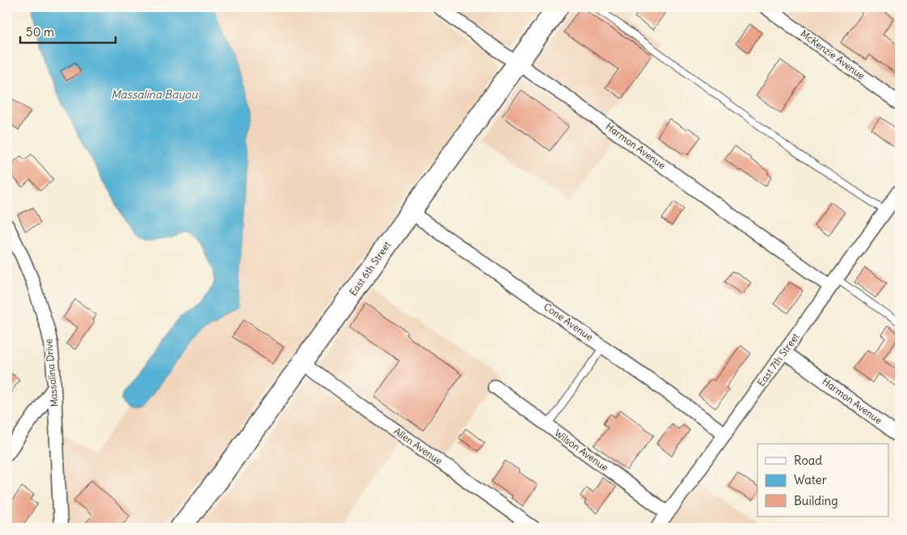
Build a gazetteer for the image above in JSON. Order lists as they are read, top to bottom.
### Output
{
  "streets": {
    "main road": ["East 6th Street"],
    "street": [
      "McKenzie Avenue",
      "Harmon Avenue",
      "Cone Avenue",
      "East 7th Street",
      "Massalina Drive",
      "Allen Avenue",
      "Wilson Avenue"
    ]
  },
  "crossings": [
    ["Harmon Avenue", "East 6th Street"],
    ["Harmon Avenue", "East 7th Street"],
    ["East 6th Street", "Cone Avenue"],
    ["East 6th Street", "Allen Avenue"],
    ["Cone Avenue", "East 7th Street"],
    ["East 7th Street", "Wilson Avenue"]
  ],
  "water": ["Massalina Bayou"],
  "legend": ["Road", "Water", "Building"],
  "scale_bar": "50 m"
}
